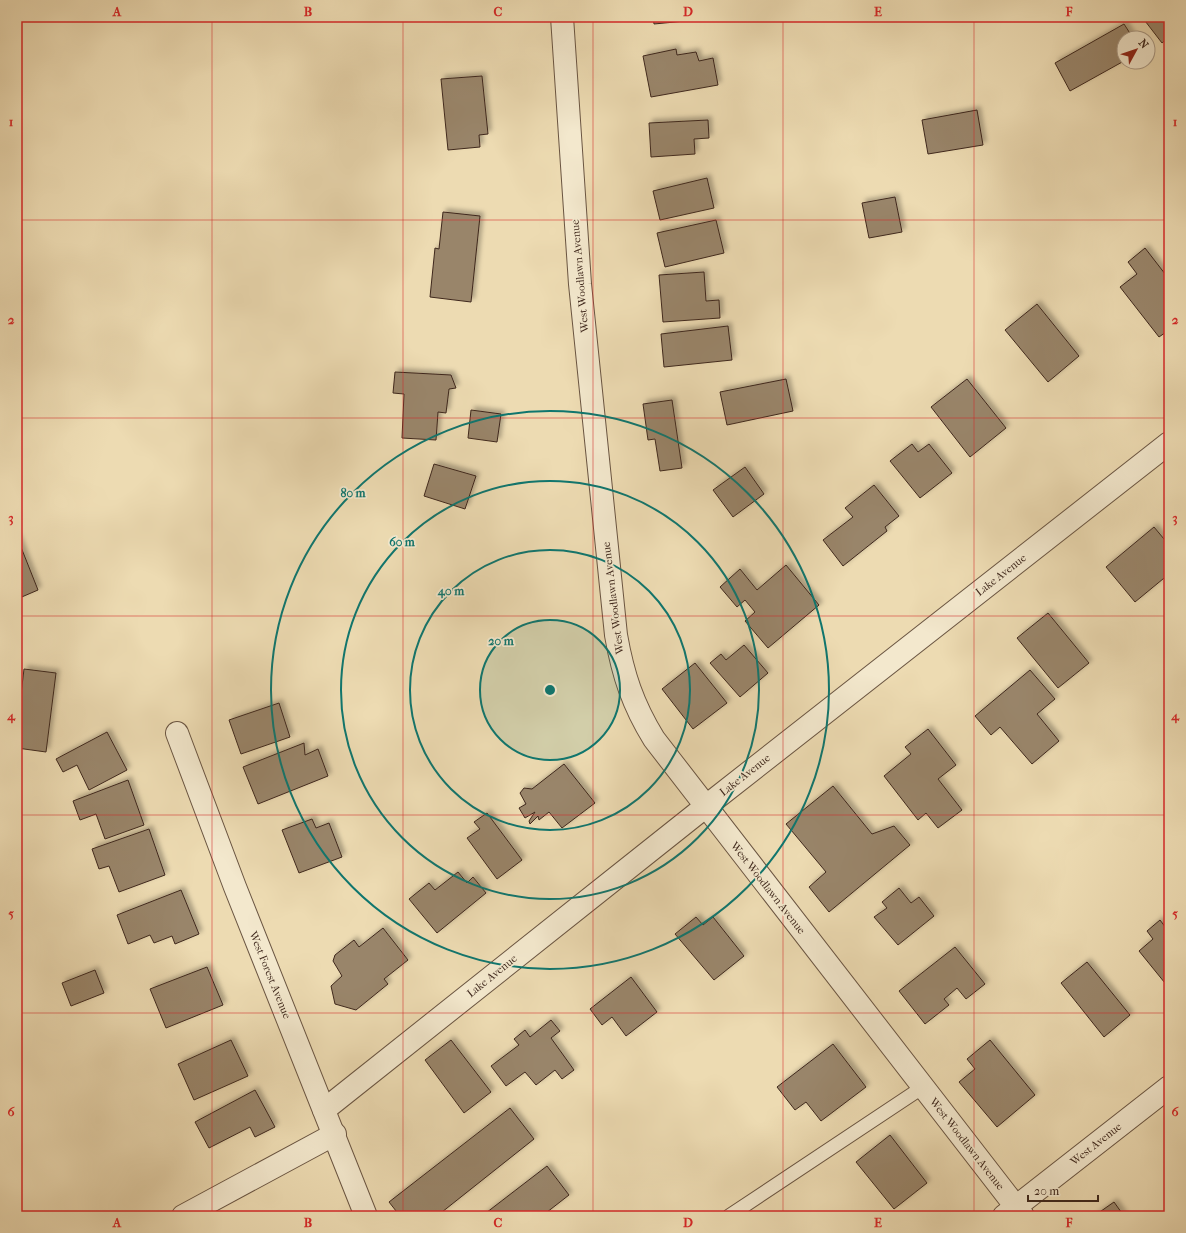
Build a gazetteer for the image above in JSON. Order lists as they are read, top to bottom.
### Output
{
  "streets": {
    "street": [
      "West Woodlawn Avenue",
      "Lake Avenue",
      "West Forest Avenue",
      "West Avenue"
    ]
  },
  "crossings": [
    ["West Woodlawn Avenue", "Lake Avenue"],
    ["West Woodlawn Avenue", "West Avenue"],
    ["Lake Avenue", "West Forest Avenue"]
  ],
  "scale_bar": "20 m",
  "north": "top right",
  "grid": {
    "columns": [
      "A",
      "B",
      "C",
      "D",
      "E",
      "F"
    ],
    "rows": [
      "1",
      "2",
      "3",
      "4",
      "5",
      "6"
    ]
  },
  "rings": [
    "80 m",
    "60 m",
    "40 m",
    "20 m"
  ]
}
